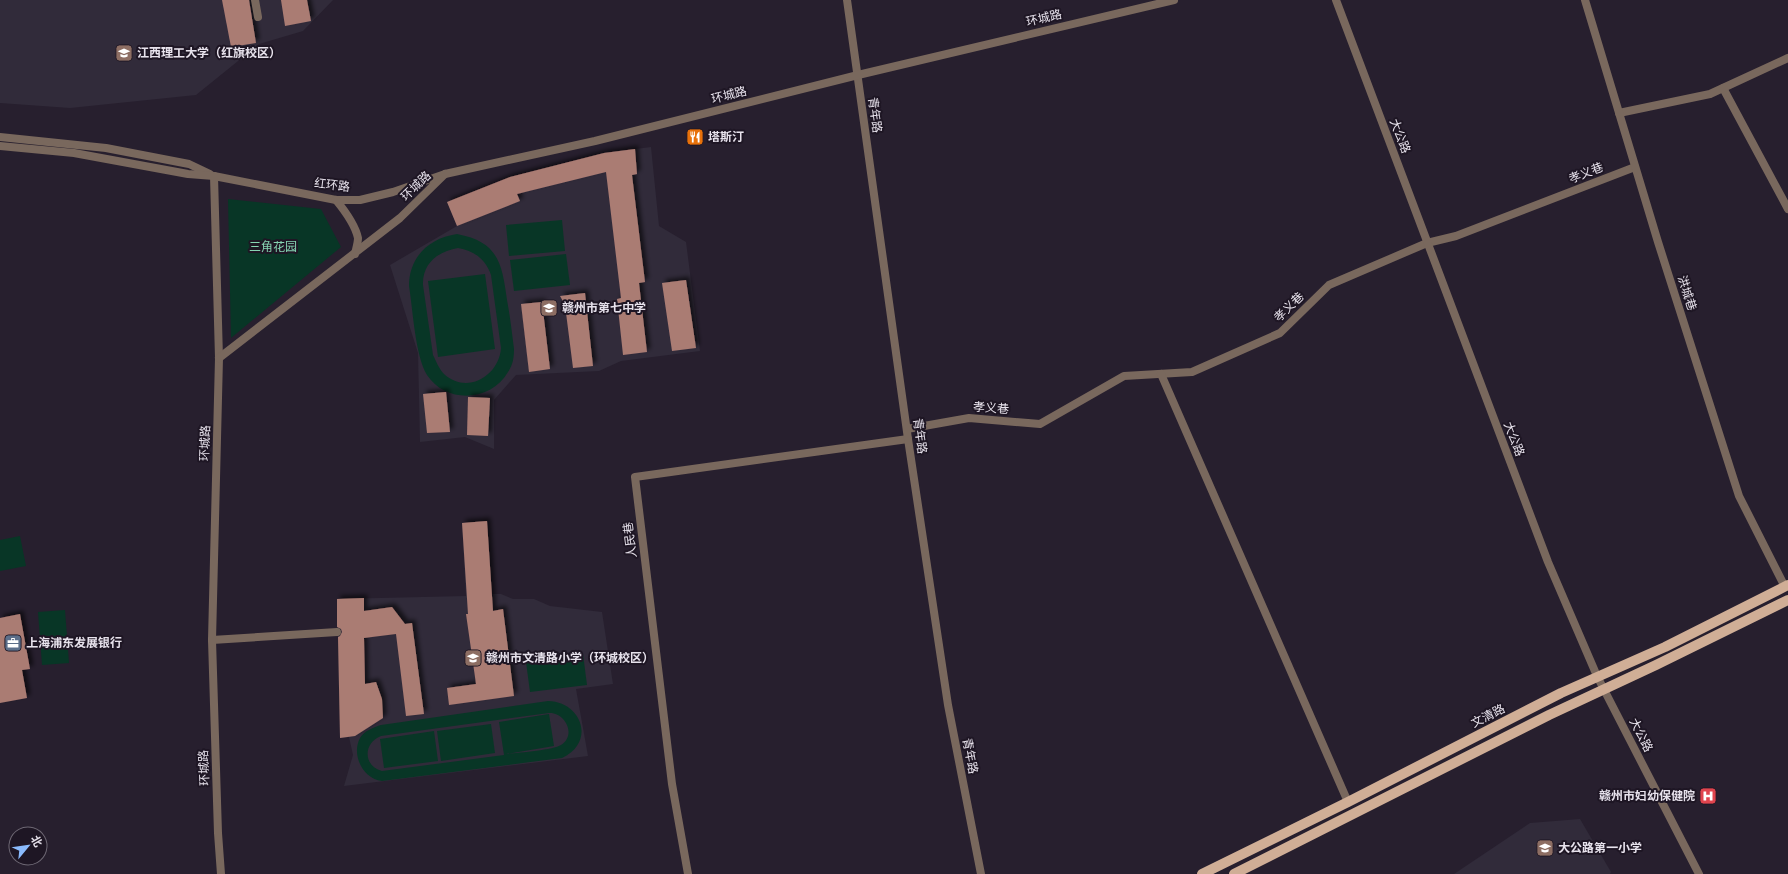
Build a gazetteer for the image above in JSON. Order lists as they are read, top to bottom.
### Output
{
  "streets": {
    "main road": ["文清路"],
    "street": [
      "环城路",
      "青年路",
      "大公路",
      "孝义巷",
      "红环路",
      "洪城巷",
      "人民巷"
    ]
  },
  "crossings": [
    ["环城路", "青年路"],
    ["环城路", "红环路"],
    ["青年路", "孝义巷"],
    ["青年路", "人民巷"],
    ["大公路", "孝义巷"],
    ["大公路", "文清路"],
    ["孝义巷", "洪城巷"],
    ["洪城巷", "文清路"]
  ],
  "parks": ["三角花园"],
  "places": {
    "school or university": [
      "江西理工大学（红旗校区）",
      "赣州市第七中学",
      "赣州市文清路小学（环城校区）",
      "大公路第一小学"
    ],
    "restaurant": ["塔斯汀"],
    "office": ["上海浦东发展银行"],
    "hospital": ["赣州市妇幼保健院"]
  },
  "north": "top right"
}
